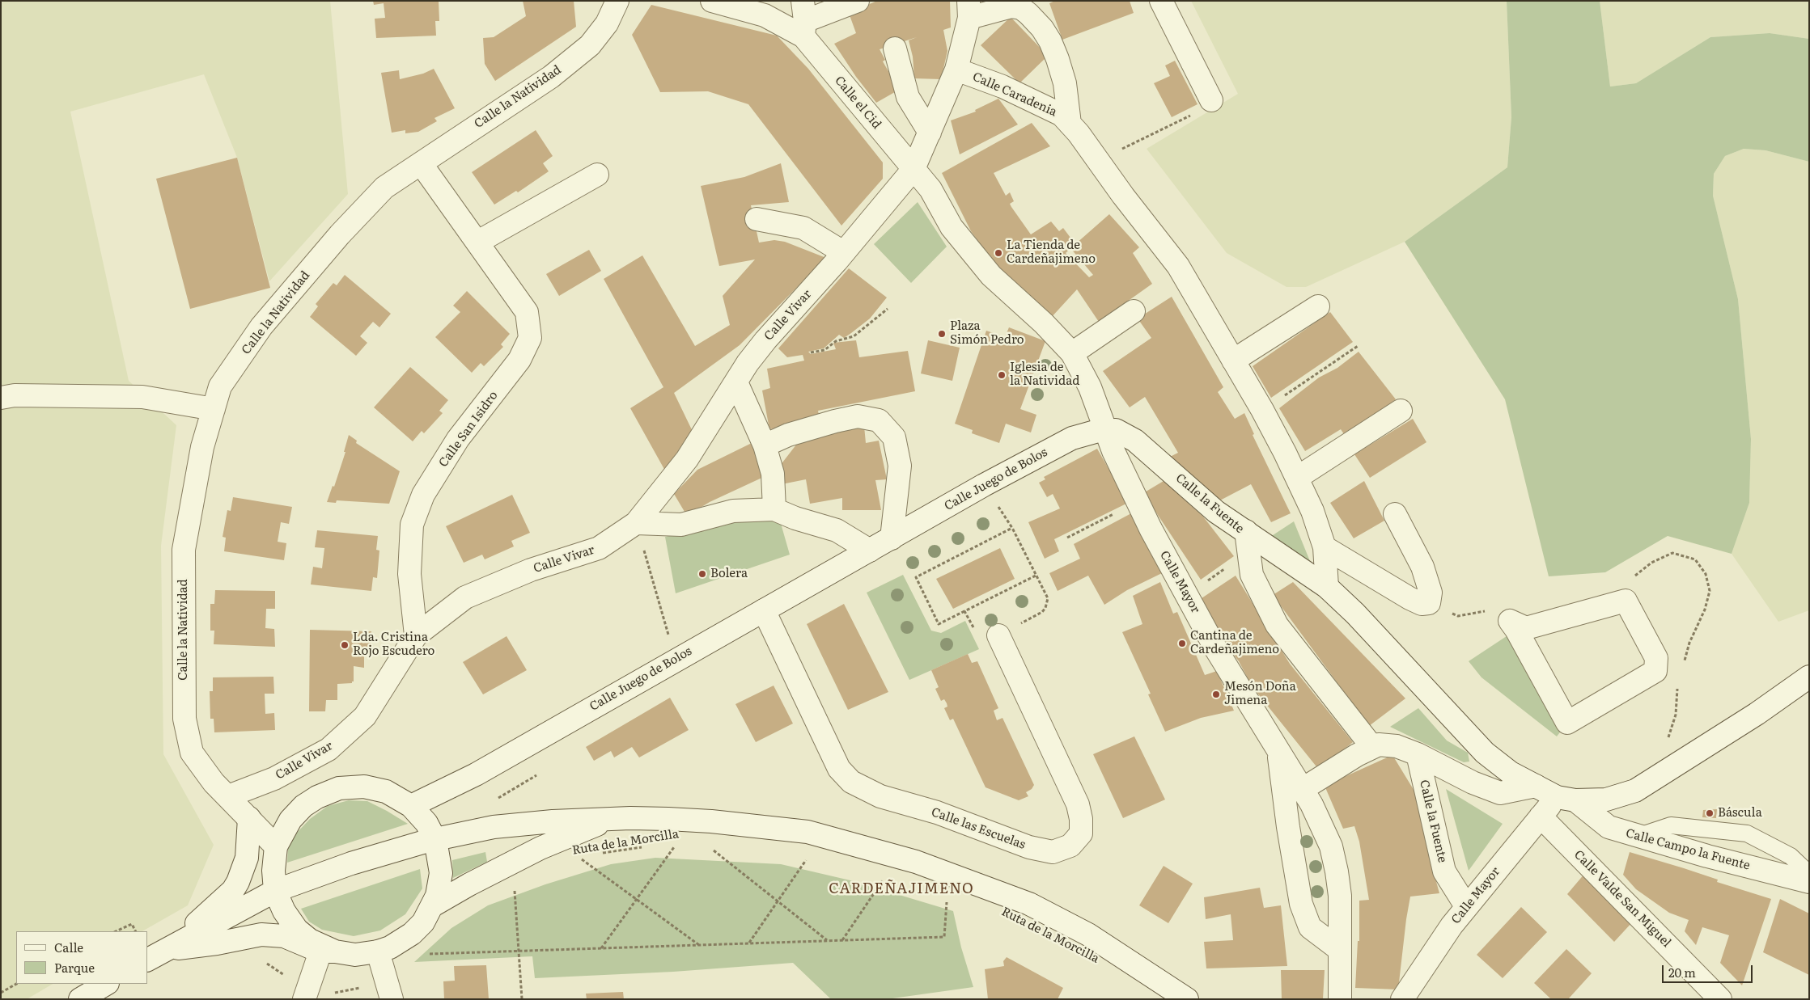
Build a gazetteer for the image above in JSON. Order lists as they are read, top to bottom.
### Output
{
  "streets": {
    "street": [
      "Calle Caradenia",
      "Calle la Natividad",
      "Calle el Cid",
      "Calle Vivar",
      "Calle San Isidro",
      "Calle Juego de Bolos",
      "Calle la Fuente",
      "Calle Mayor",
      "Calle las Escuelas",
      "Calle Campo la Fuente",
      "Calle Valde San Miguel"
    ],
    "path": ["Ruta de la Morcilla"]
  },
  "crossings": [
    ["Calle Caradenia", "Calle el Cid"],
    ["Calle Caradenia", "Calle Vivar"],
    ["Calle la Natividad", "Calle Vivar"],
    ["Calle la Natividad", "Calle San Isidro"],
    ["Calle el Cid", "Calle Vivar"],
    ["Calle Vivar", "Calle San Isidro"],
    ["Calle Juego de Bolos", "Calle la Fuente"],
    ["Calle Juego de Bolos", "Calle Mayor"],
    ["Calle Juego de Bolos", "Calle las Escuelas"],
    ["Calle la Fuente", "Calle Mayor"],
    ["Calle la Fuente", "Calle Campo la Fuente"],
    ["Calle Mayor", "Calle Campo la Fuente"],
    ["Calle Mayor", "Calle Valde San Miguel"]
  ],
  "districts": ["CARDEÑAJIMENO"],
  "places": [
    "La Tienda de Cardeñajimeno",
    "Plaza Simón Pedro",
    "Iglesia de la Natividad",
    "Bolera",
    "Cantina de Cardeñajimeno",
    "Lda. Cristina Rojo Escudero",
    "Mesón Doña Jimena",
    "Báscula"
  ],
  "legend": ["Calle", "Parque"],
  "scale_bar": "20 m"
}
